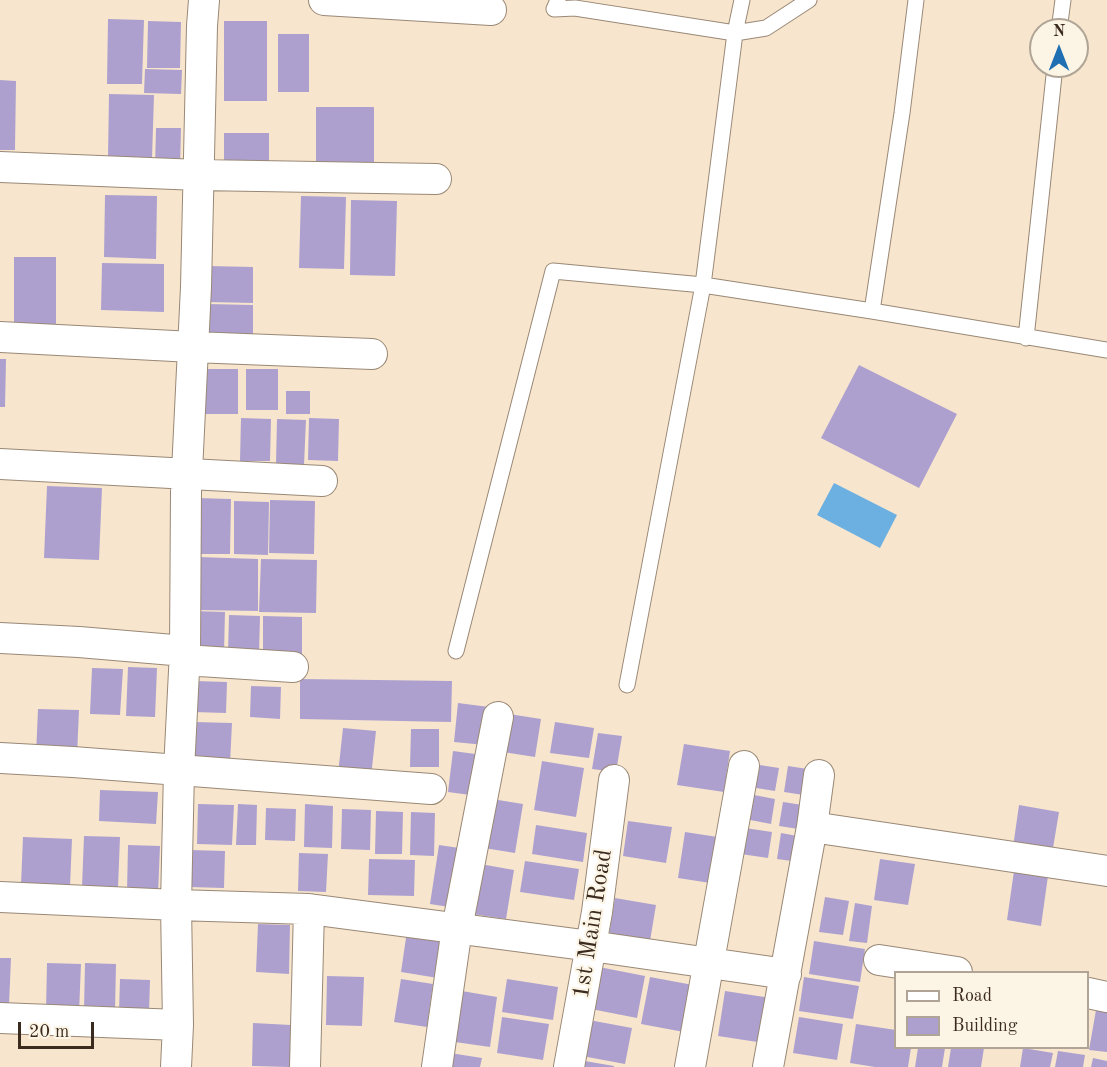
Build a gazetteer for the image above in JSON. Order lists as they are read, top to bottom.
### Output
{
  "streets": {
    "street": ["1st Main Road"]
  },
  "legend": ["Road", "Building"],
  "scale_bar": "20 m",
  "north": "top"
}
